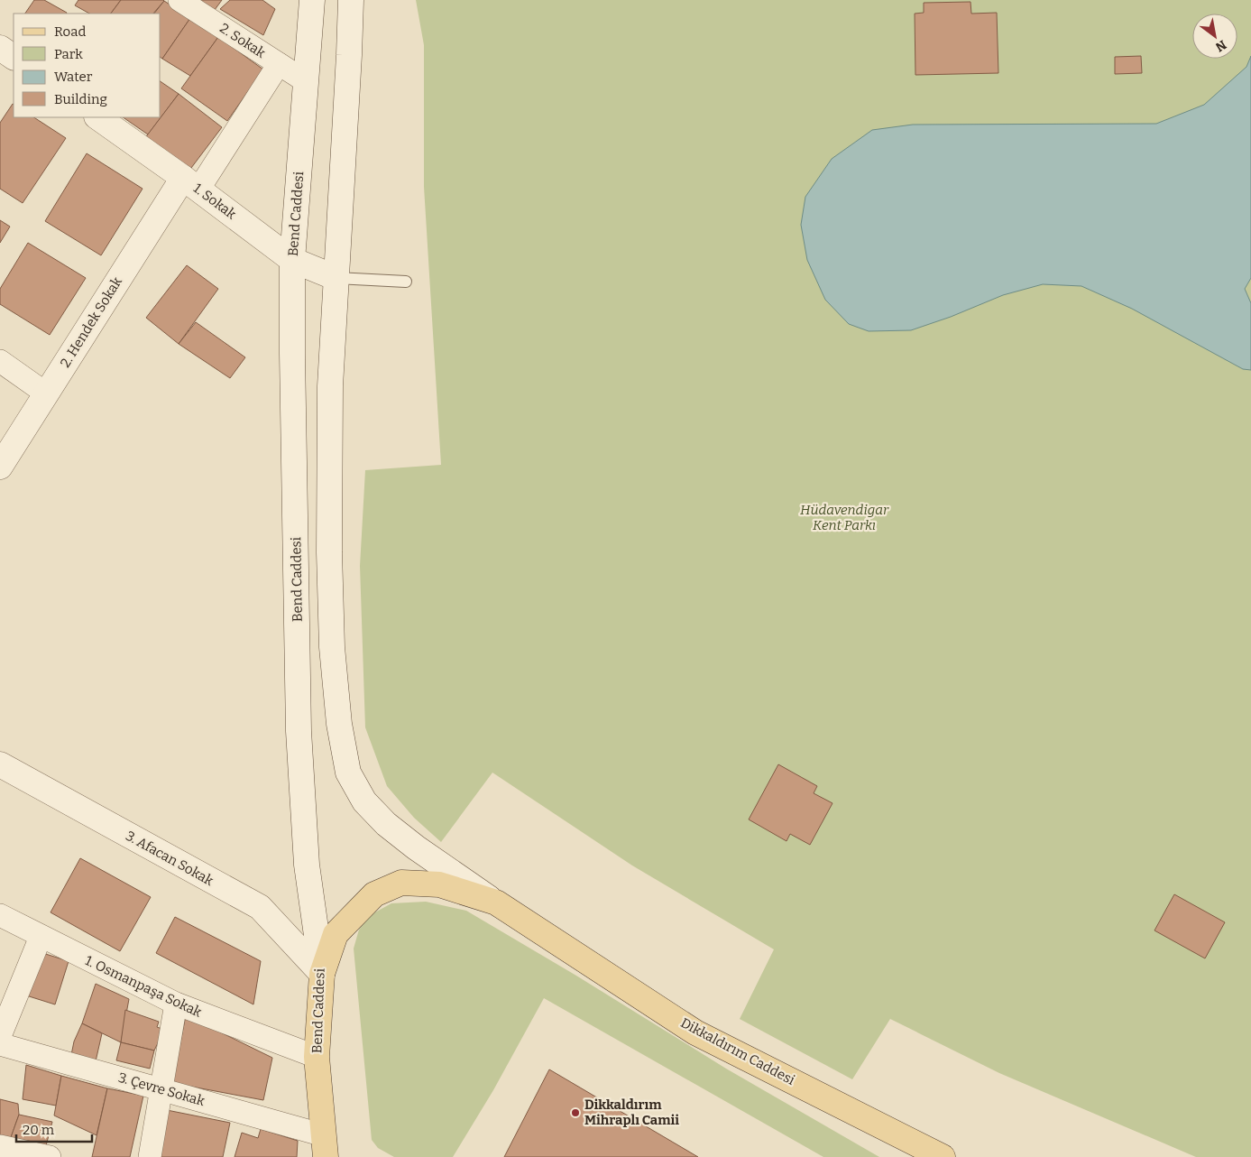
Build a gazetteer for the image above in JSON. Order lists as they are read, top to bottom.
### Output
{
  "streets": {
    "main road": [
      "1. Sokak",
      "Bend Caddesi",
      "2. Hendek Sokak",
      "3. Afacan Sokak",
      "Dikkaldırım Caddesi"
    ],
    "street": ["2. Sokak", "1. Osmanpaşa Sokak", "3. Çevre Sokak"]
  },
  "crossings": [
    ["2. Sokak", "Bend Caddesi"],
    ["2. Sokak", "2. Hendek Sokak"],
    ["1. Sokak", "Bend Caddesi"],
    ["1. Sokak", "2. Hendek Sokak"],
    ["Bend Caddesi", "3. Afacan Sokak"],
    ["Bend Caddesi", "1. Osmanpaşa Sokak"],
    ["Bend Caddesi", "Dikkaldırım Caddesi"],
    ["Bend Caddesi", "3. Çevre Sokak"],
    ["3. Afacan Sokak", "Dikkaldırım Caddesi"]
  ],
  "parks": ["Hüdavendigar Kent Parkı"],
  "places": ["Dikkaldırım Mihraplı Camii"],
  "legend": [
    "Road",
    "Park",
    "Water",
    "Building"
  ],
  "scale_bar": "20 m",
  "north": "bottom right"
}
